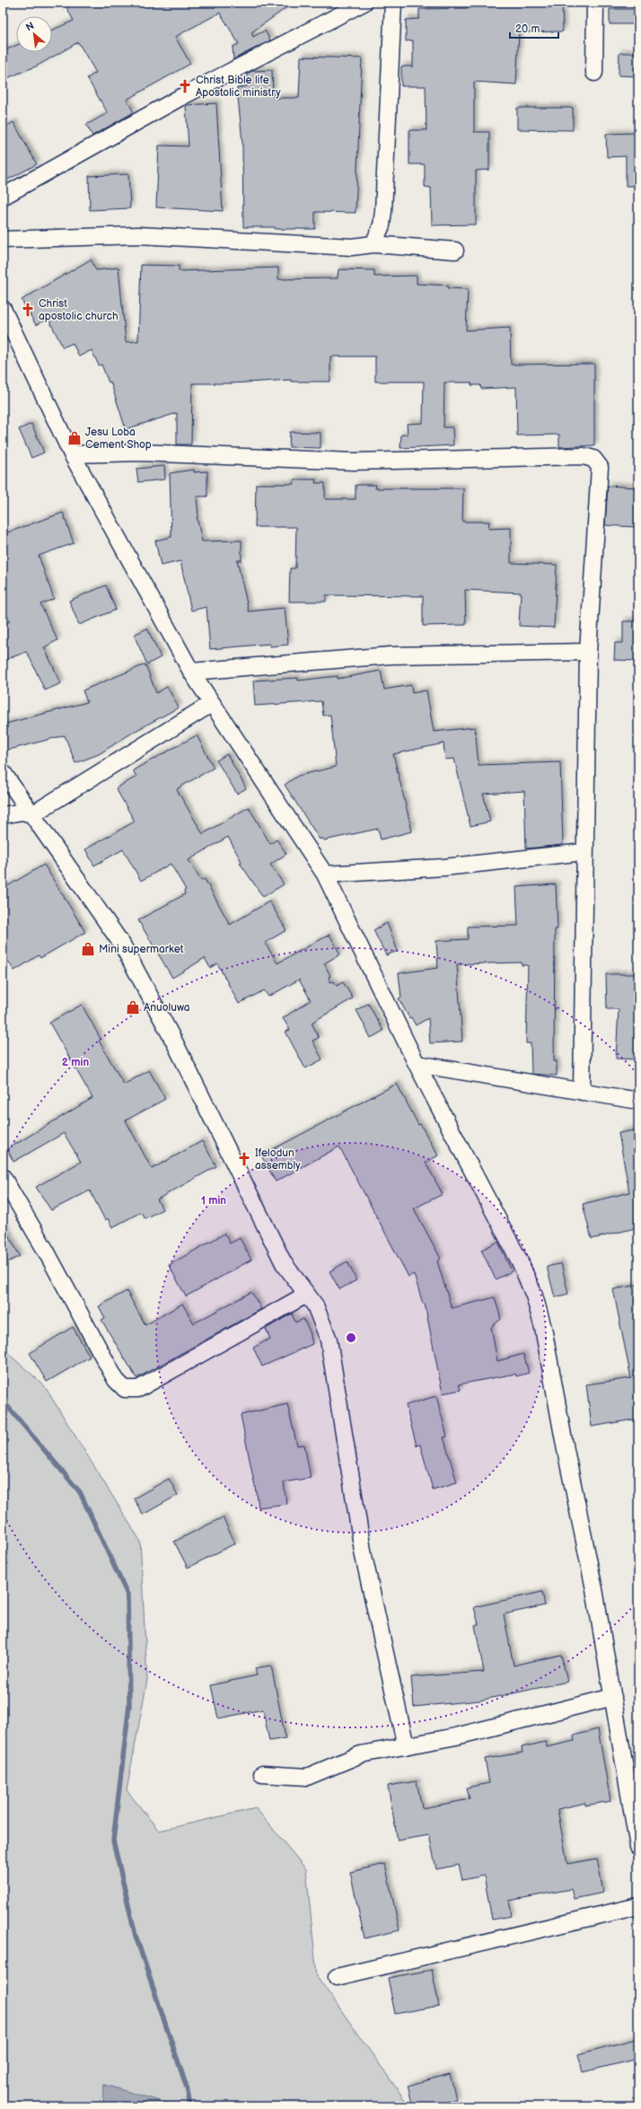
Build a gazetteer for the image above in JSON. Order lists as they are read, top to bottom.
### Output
{
  "places": {
    "church": ["Christ Bible life Apostolic ministry", "Christ apostolic church", "Ifelodun assembly"],
    "shop": ["Jesu Loba Cement Shop", "Mini supermarket", "Anuoluwa"]
  },
  "scale_bar": "20 m",
  "north": "top left",
  "rings": ["2 min", "1 min"]
}
